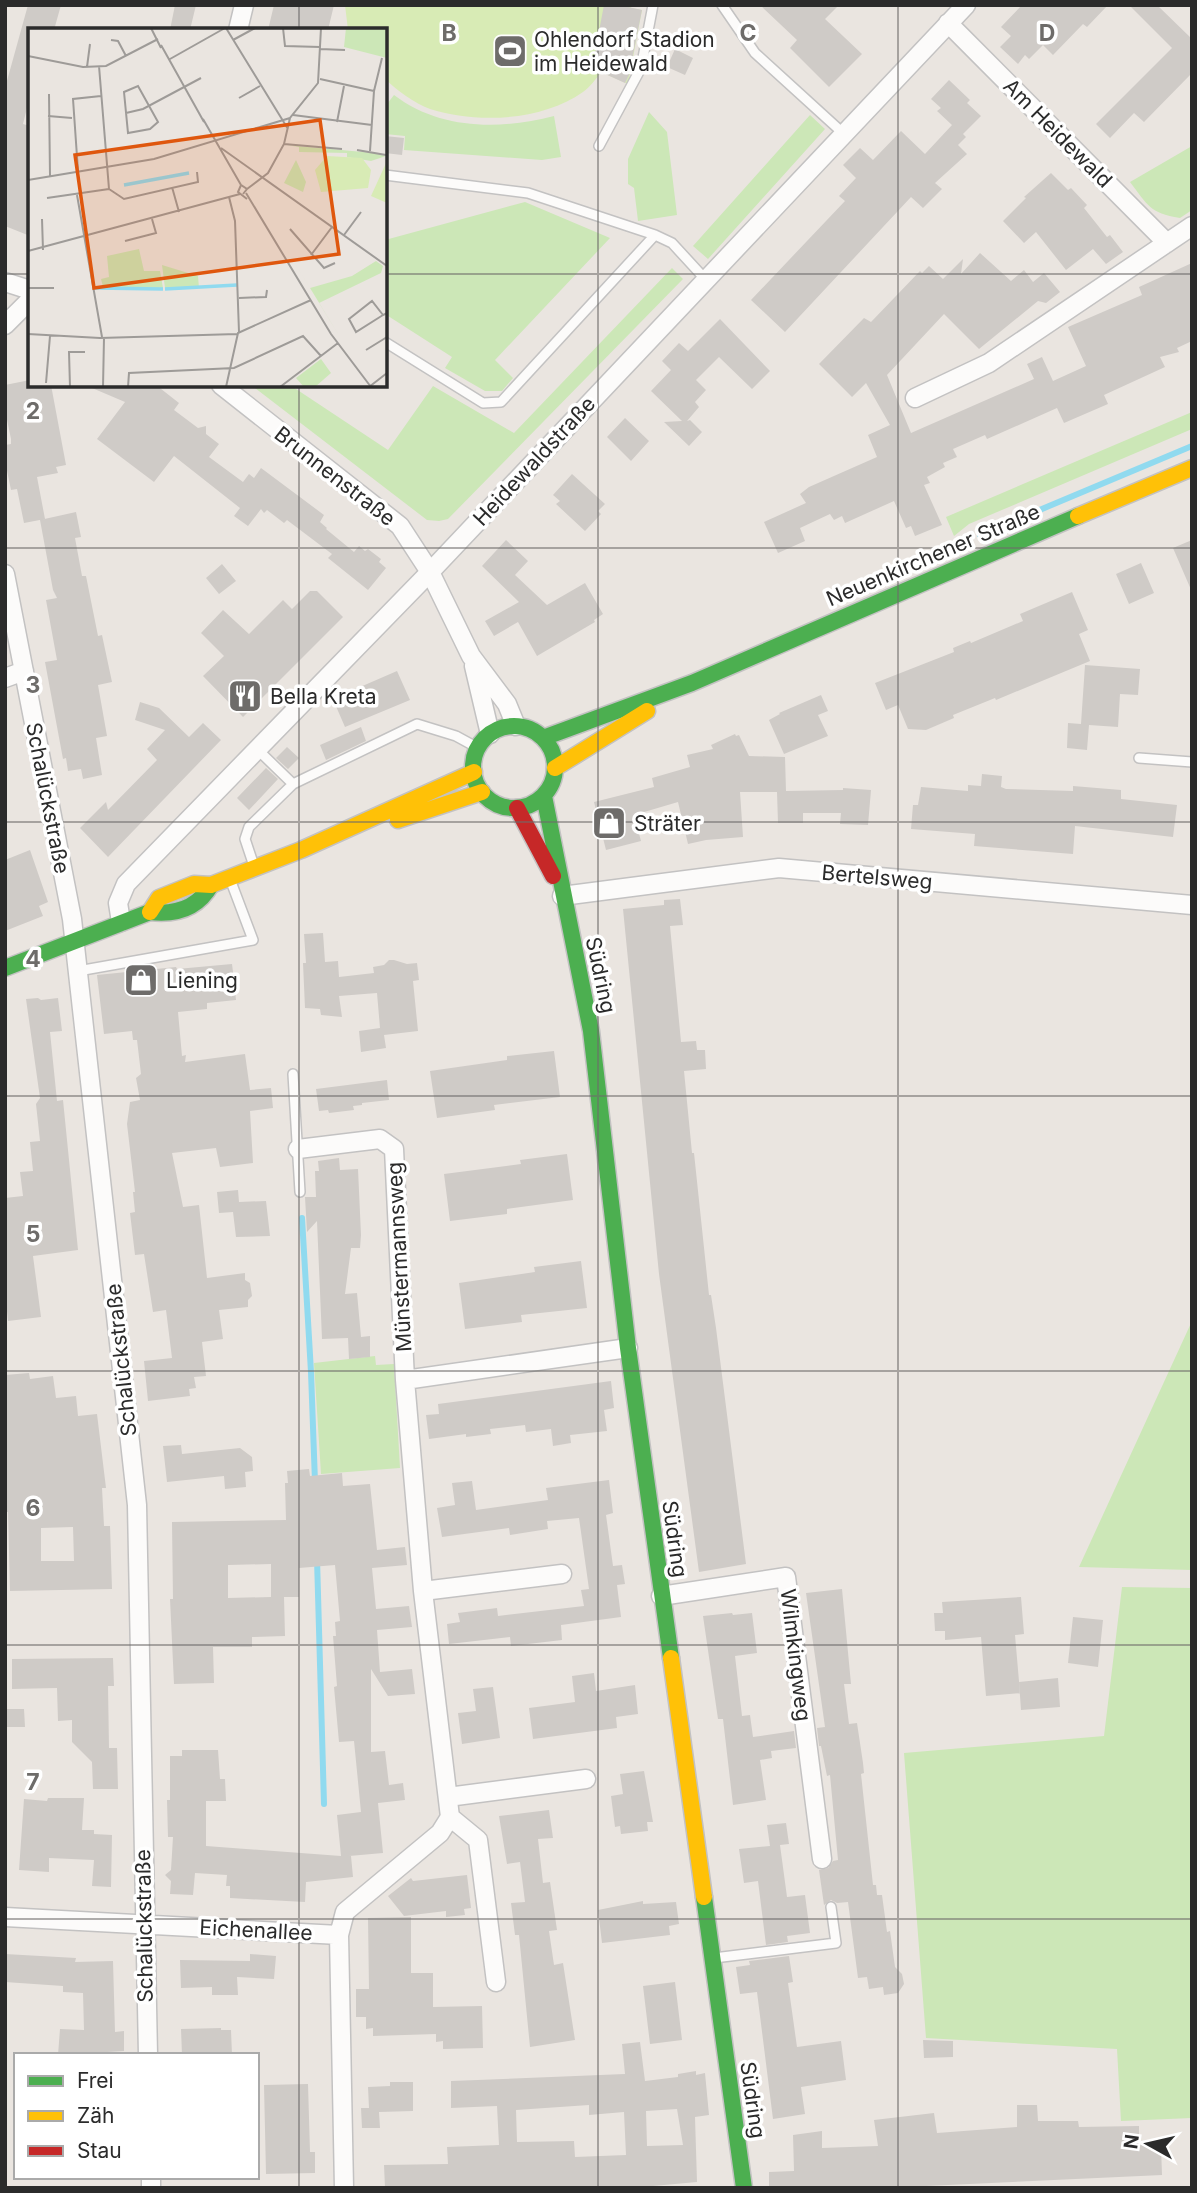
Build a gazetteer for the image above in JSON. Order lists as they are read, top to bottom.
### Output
{
  "streets": {
    "main road": ["Neuenkirchener Straße", "Südring"],
    "street": [
      "Am Heidewald",
      "Heidewaldstraße",
      "Brunnenstraße",
      "Schalückstraße",
      "Bertelsweg",
      "Münstermannsweg",
      "Wilmkingweg",
      "Eichenallee"
    ]
  },
  "crossings": [
    ["Am Heidewald", "Heidewaldstraße"],
    ["Heidewaldstraße", "Brunnenstraße"],
    ["Brunnenstraße", "Neuenkirchener Straße"],
    ["Brunnenstraße", "Südring"],
    ["Neuenkirchener Straße", "Südring"],
    ["Schalückstraße", "Eichenallee"],
    ["Bertelsweg", "Südring"],
    ["Südring", "Münstermannsweg"],
    ["Südring", "Wilmkingweg"]
  ],
  "places": {
    "sports": ["Ohlendorf Stadion im Heidewald"],
    "restaurant": ["Bella Kreta"],
    "shop": ["Sträter", "Liening"]
  },
  "legend": ["Frei", "Zäh", "Stau"],
  "north": "left",
  "grid": {
    "columns": ["B", "C", "D"],
    "rows": [
      "2",
      "3",
      "4",
      "5",
      "6",
      "7"
    ]
  }
}
